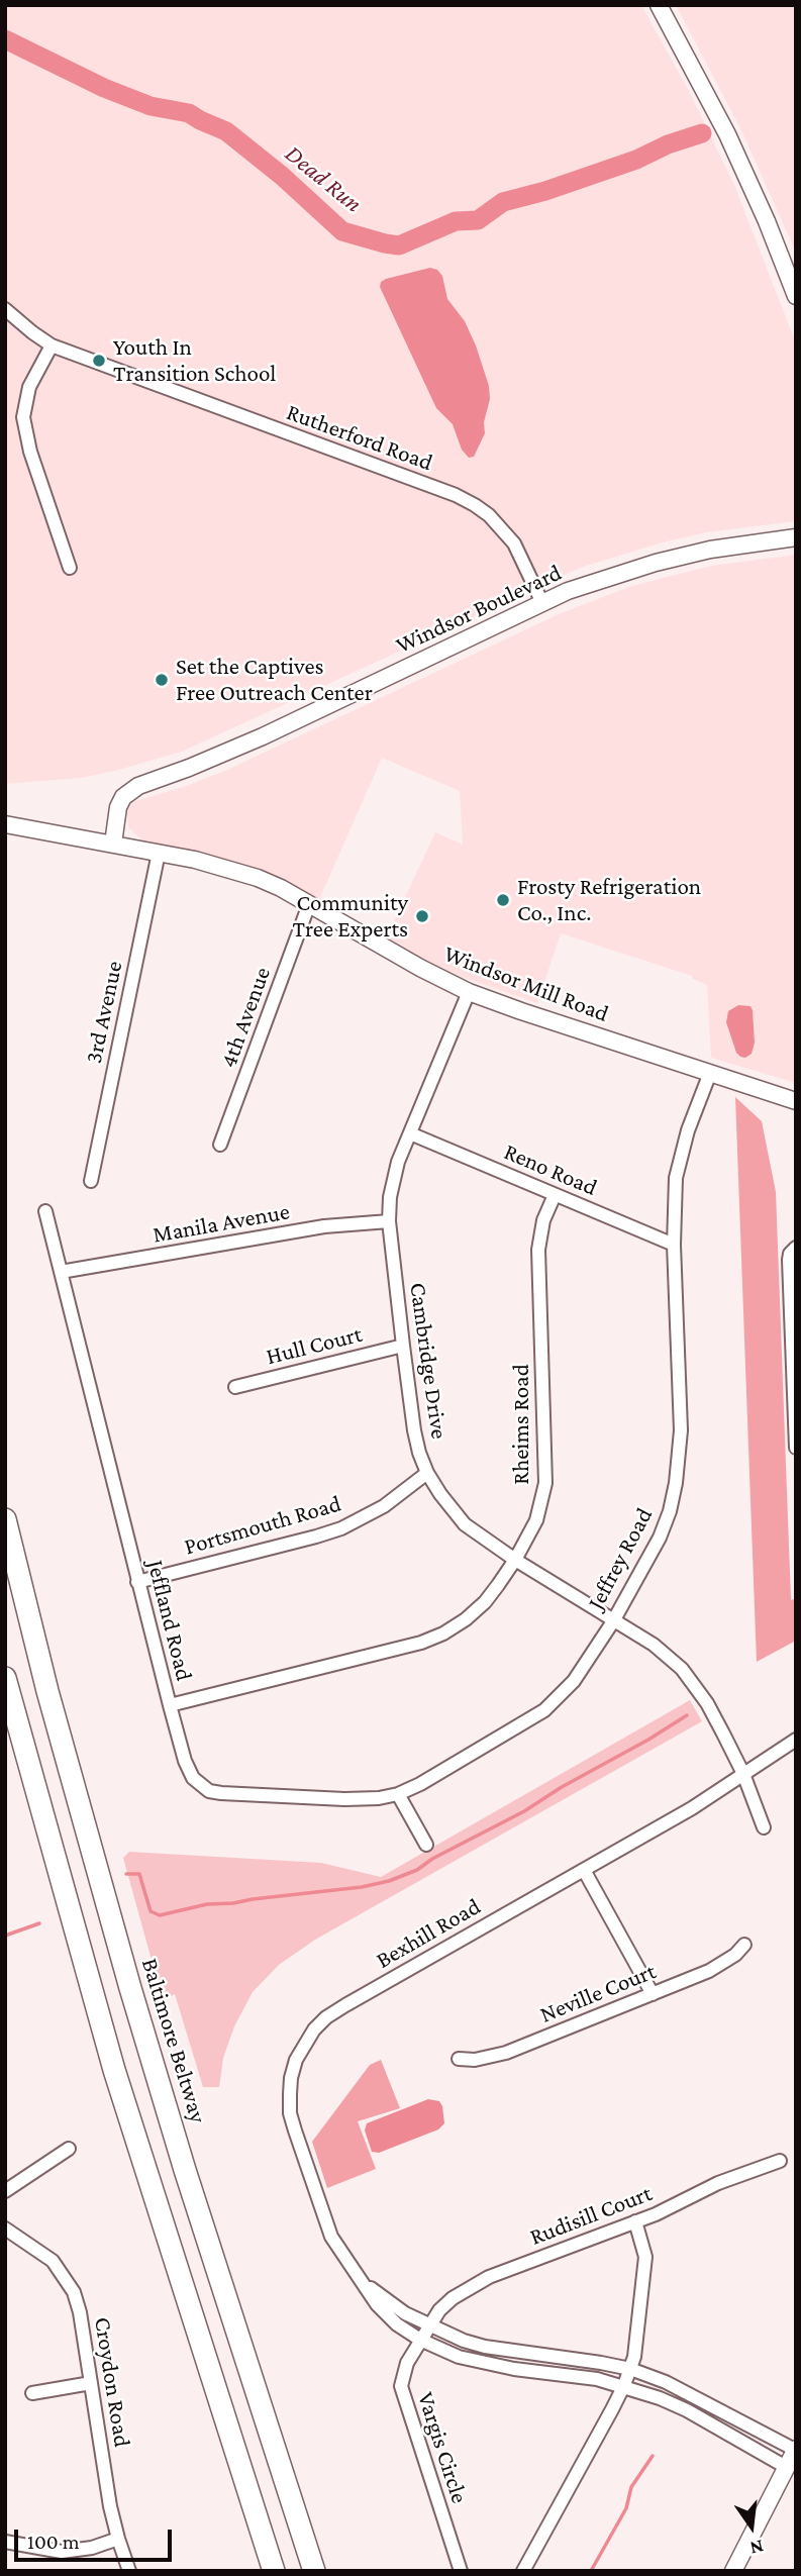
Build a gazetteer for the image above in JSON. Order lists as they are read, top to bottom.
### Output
{
  "streets": {
    "highway": ["Baltimore Beltway"],
    "main road": ["Windsor Boulevard", "Windsor Mill Road"],
    "street": [
      "Rutherford Road",
      "3rd Avenue",
      "4th Avenue",
      "Reno Road",
      "Manila Avenue",
      "Hull Court",
      "Cambridge Drive",
      "Rheims Road",
      "Portsmouth Road",
      "Jeffrey Road",
      "Jeffland Road",
      "Bexhill Road",
      "Neville Court",
      "Rudisill Court",
      "Croydon Road",
      "Vargis Circle"
    ]
  },
  "crossings": [
    ["Rutherford Road", "Windsor Boulevard"],
    ["Windsor Boulevard", "Windsor Mill Road"],
    ["Windsor Mill Road", "3rd Avenue"],
    ["Windsor Mill Road", "4th Avenue"],
    ["Windsor Mill Road", "Cambridge Drive"],
    ["Windsor Mill Road", "Jeffrey Road"],
    ["Reno Road", "Cambridge Drive"],
    ["Reno Road", "Rheims Road"],
    ["Reno Road", "Jeffrey Road"],
    ["Manila Avenue", "Cambridge Drive"],
    ["Manila Avenue", "Jeffland Road"],
    ["Hull Court", "Cambridge Drive"],
    ["Cambridge Drive", "Rheims Road"],
    ["Cambridge Drive", "Portsmouth Road"],
    ["Cambridge Drive", "Jeffrey Road"],
    ["Cambridge Drive", "Bexhill Road"],
    ["Rheims Road", "Jeffland Road"],
    ["Portsmouth Road", "Jeffland Road"],
    ["Jeffrey Road", "Jeffland Road"],
    ["Bexhill Road", "Rudisill Court"],
    ["Bexhill Road", "Vargis Circle"],
    ["Rudisill Court", "Vargis Circle"]
  ],
  "water": ["Dead Run"],
  "places": [
    "Youth In Transition School",
    "Set the Captives Free Outreach Center",
    "Frosty Refrigeration Co., Inc.",
    "Community Tree Experts"
  ],
  "scale_bar": "100 m",
  "north": "bottom"
}
